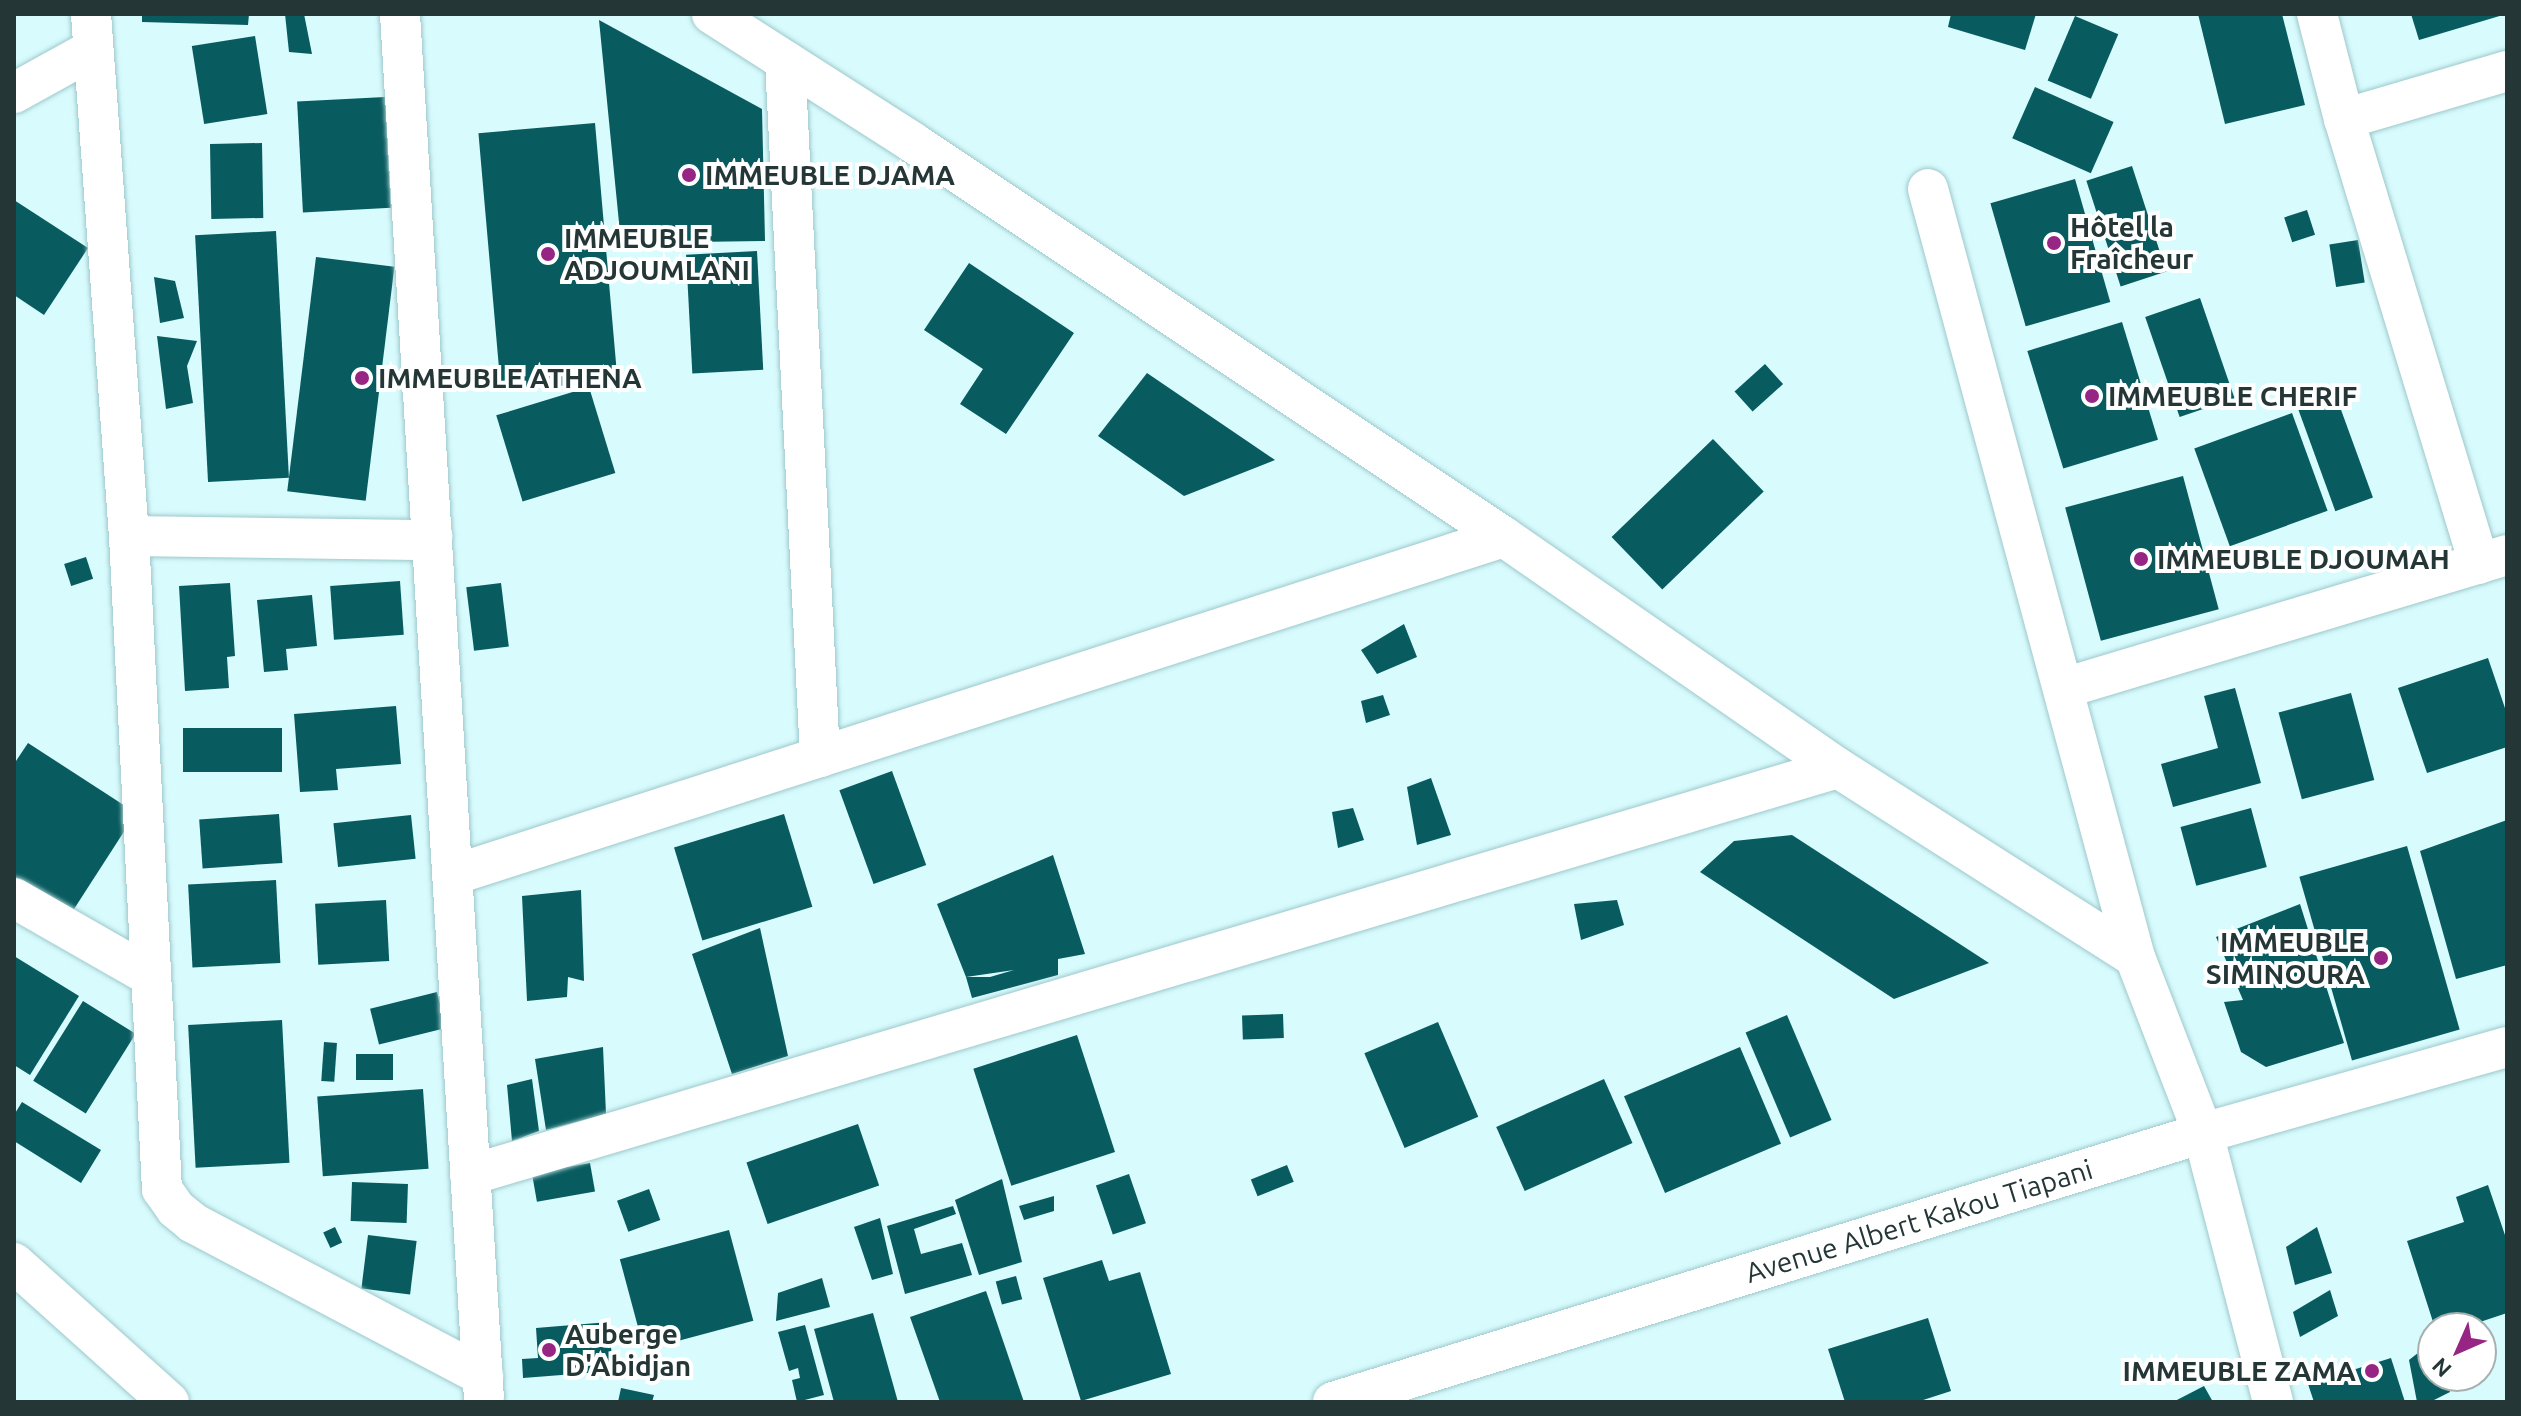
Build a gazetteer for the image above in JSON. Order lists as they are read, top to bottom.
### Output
{
  "streets": {
    "street": ["Avenue Albert Kakou Tiapani"]
  },
  "places": [
    "IMMEUBLE DJAMA",
    "Hôtel la Fraîcheur",
    "IMMEUBLE ADJOUMLANI",
    "IMMEUBLE ATHENA",
    "IMMEUBLE CHERIF",
    "IMMEUBLE DJOUMAH",
    "IMMEUBLE SIMINOURA",
    "Auberge D'Abidjan",
    "IMMEUBLE ZAMA"
  ],
  "north": "bottom left"
}
